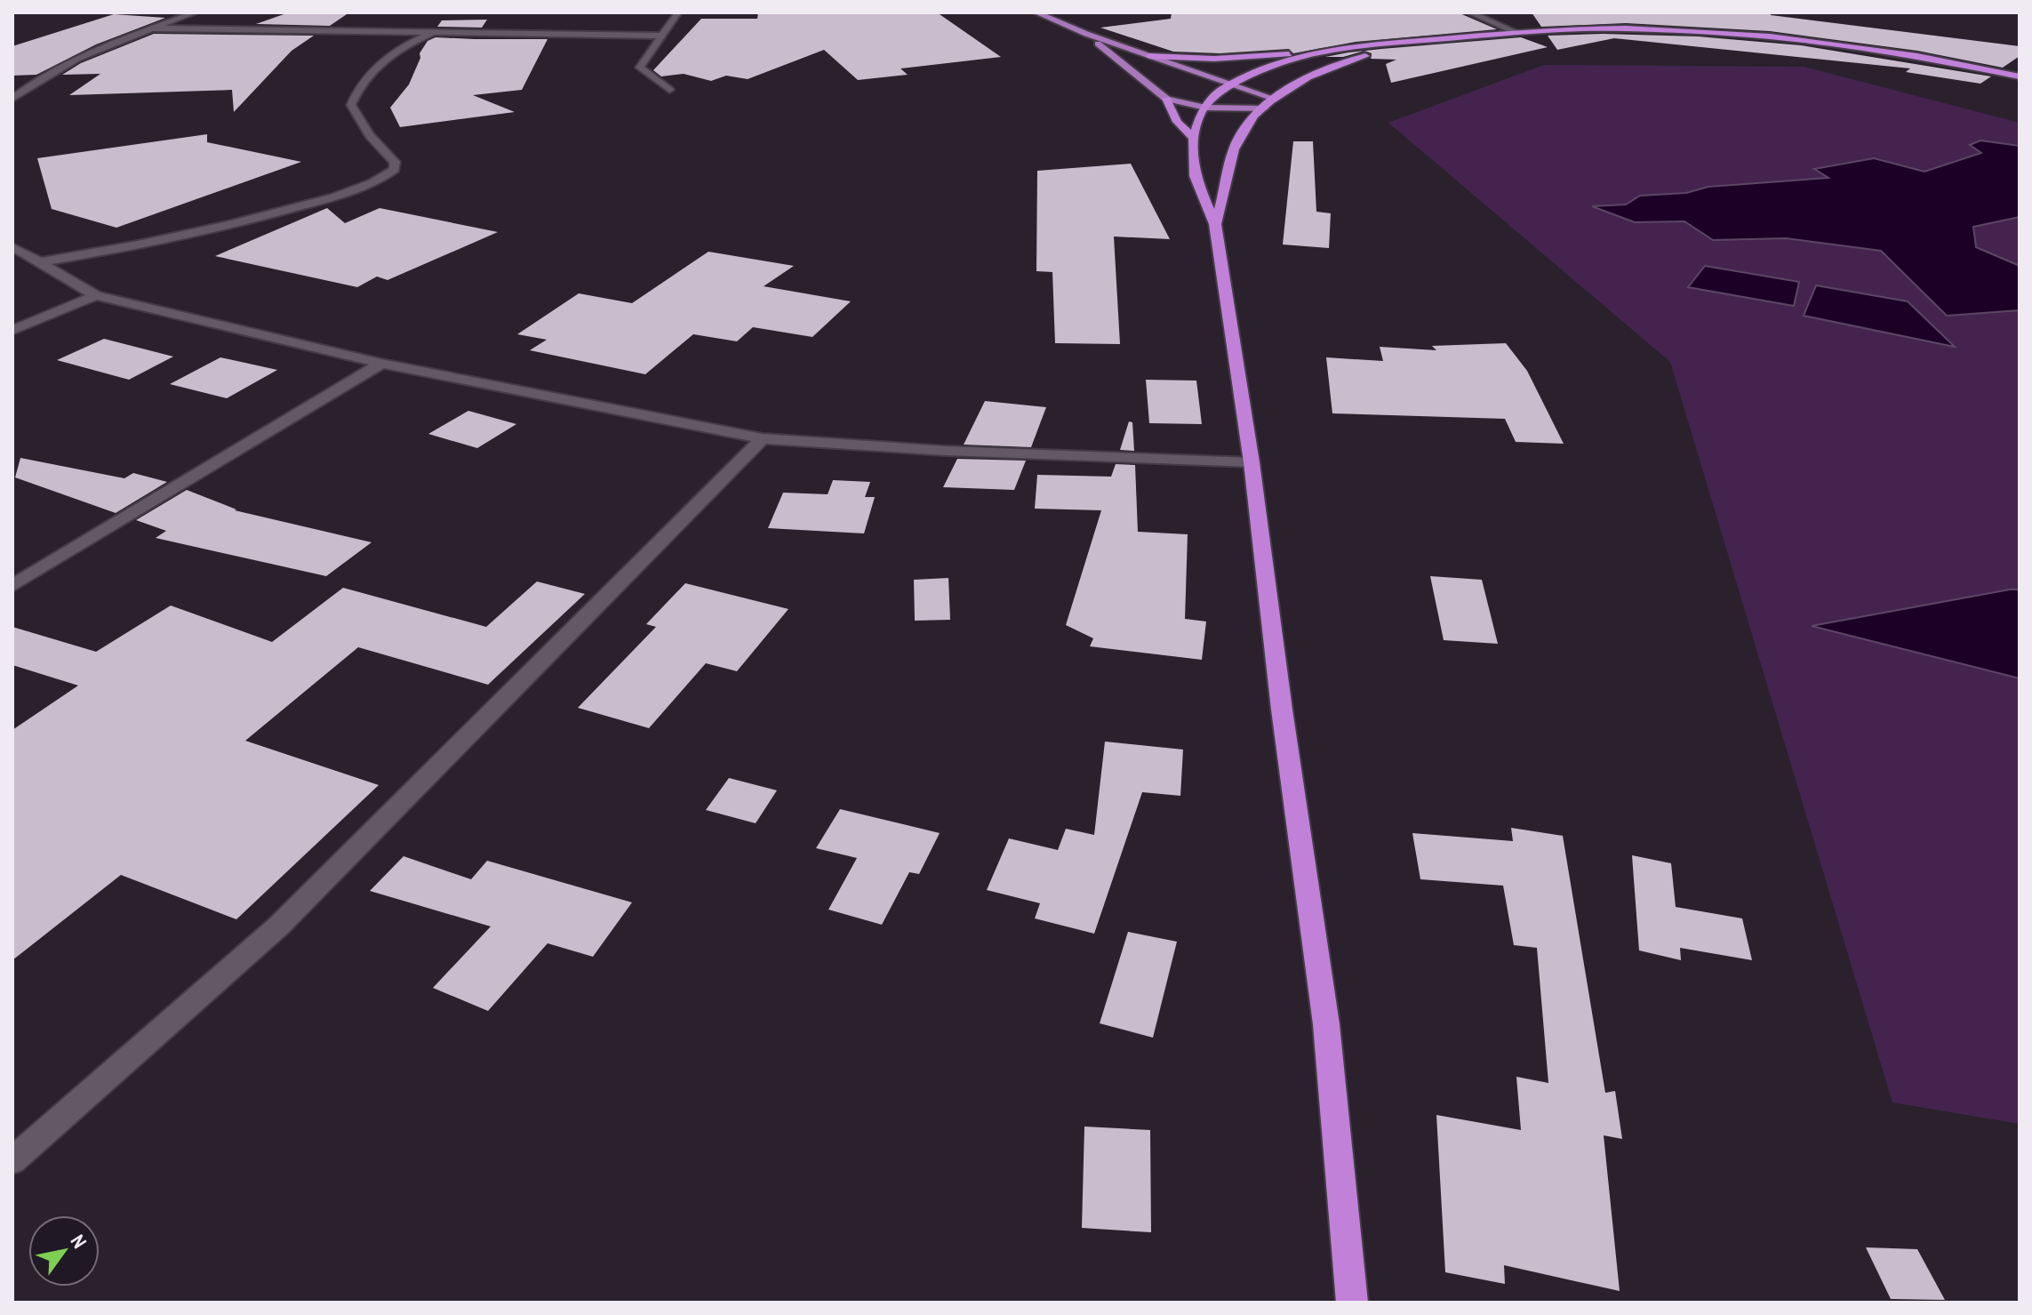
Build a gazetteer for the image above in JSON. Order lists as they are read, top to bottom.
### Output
{
  "north": "top right"
}
